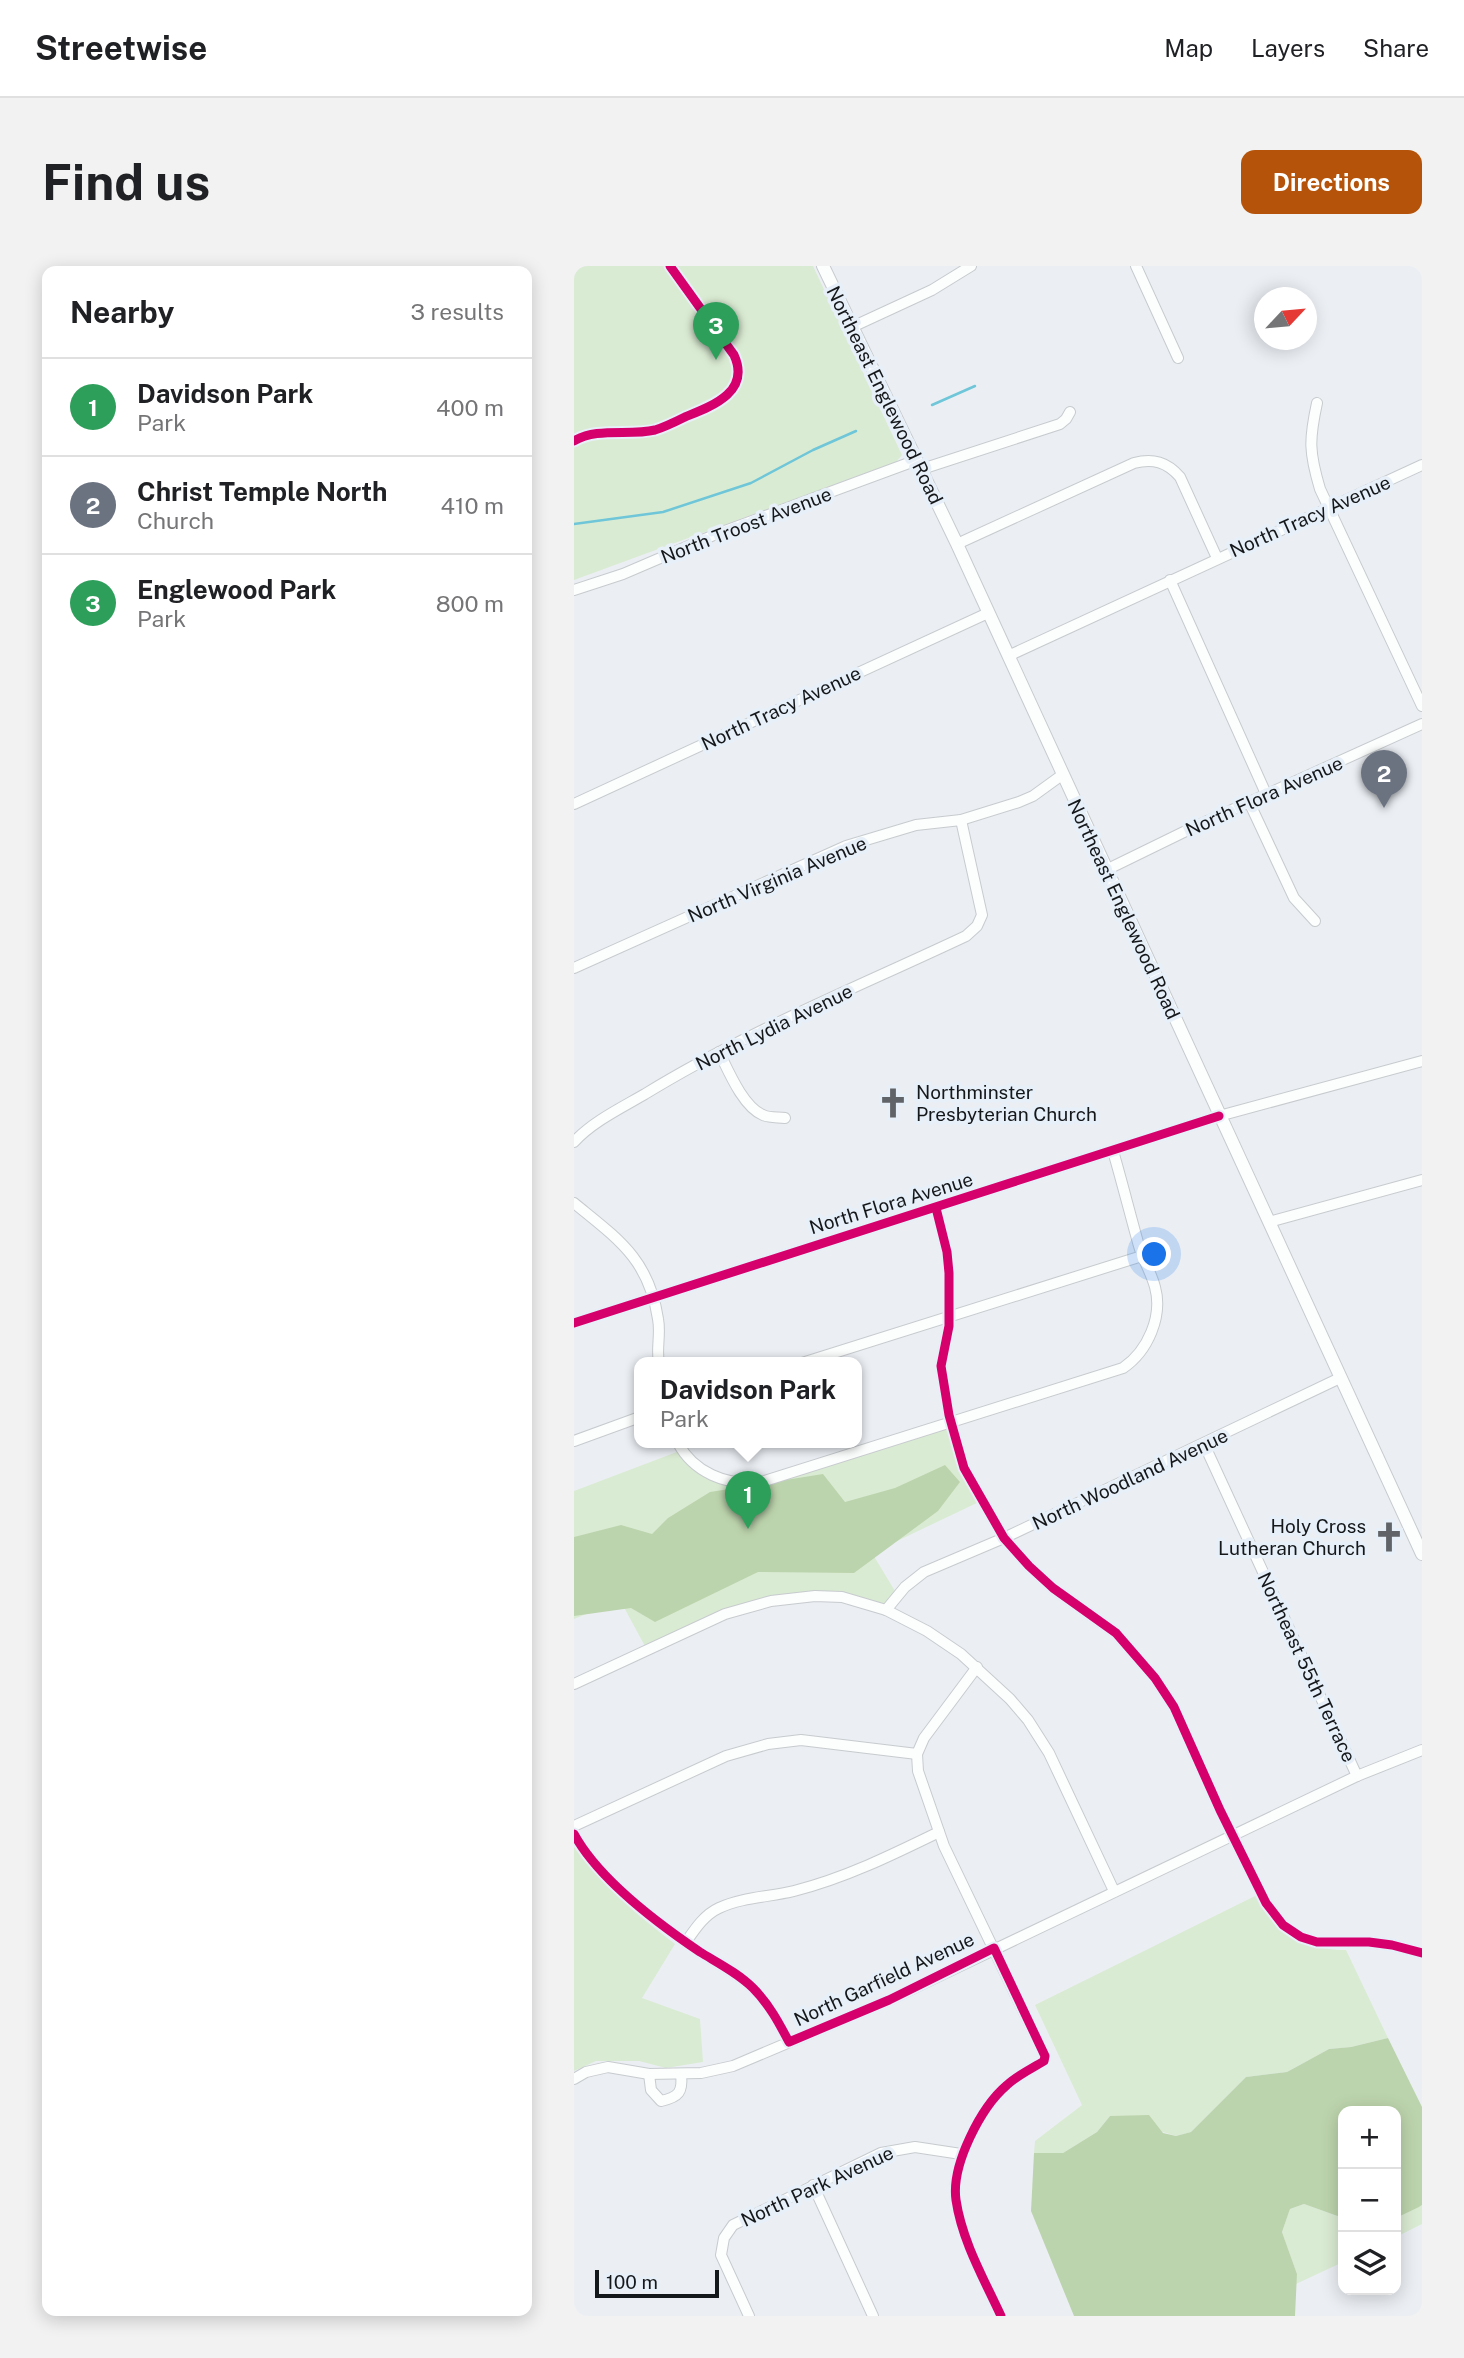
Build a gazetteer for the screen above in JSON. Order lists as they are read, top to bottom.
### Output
{
  "streets": {
    "main road": ["Northeast Englewood Road"],
    "street": [
      "North Tracy Avenue",
      "North Troost Avenue",
      "North Flora Avenue",
      "North Virginia Avenue",
      "North Lydia Avenue",
      "North Woodland Avenue",
      "Northeast 55th Terrace",
      "North Garfield Avenue",
      "North Park Avenue"
    ]
  },
  "crossings": [
    ["Northeast Englewood Road", "North Tracy Avenue"],
    ["Northeast Englewood Road", "North Troost Avenue"],
    ["Northeast Englewood Road", "North Flora Avenue"],
    ["Northeast Englewood Road", "North Virginia Avenue"],
    ["Northeast Englewood Road", "North Woodland Avenue"],
    ["North Virginia Avenue", "North Lydia Avenue"],
    ["North Woodland Avenue", "Northeast 55th Terrace"],
    ["Northeast 55th Terrace", "North Garfield Avenue"]
  ],
  "places": {
    "church": ["Northminster Presbyterian Church", "Holy Cross Lutheran Church"]
  },
  "scale_bar": "100 m",
  "north": "top right",
  "page": {
    "header": "Streetwise",
    "nav": ["Map", "Layers", "Share"],
    "buttons": "Directions",
    "title": "Find us",
    "heading": ["Nearby", "3 results"],
    "pins": ["3", "2", "1"],
    "list": [
      {
        "mark": "1",
        "name": "Davidson Park",
        "note": "Park",
        "value": "400 m"
      },
      {
        "mark": "2",
        "name": "Christ Temple North",
        "note": "Church",
        "value": "410 m"
      },
      {
        "mark": "3",
        "name": "Englewood Park",
        "note": "Park",
        "value": "800 m"
      }
    ],
    "popup": ["Davidson Park", "Park"],
    "map_buttons": ["+", "−"],
    "scale": "100 m"
  }
}
